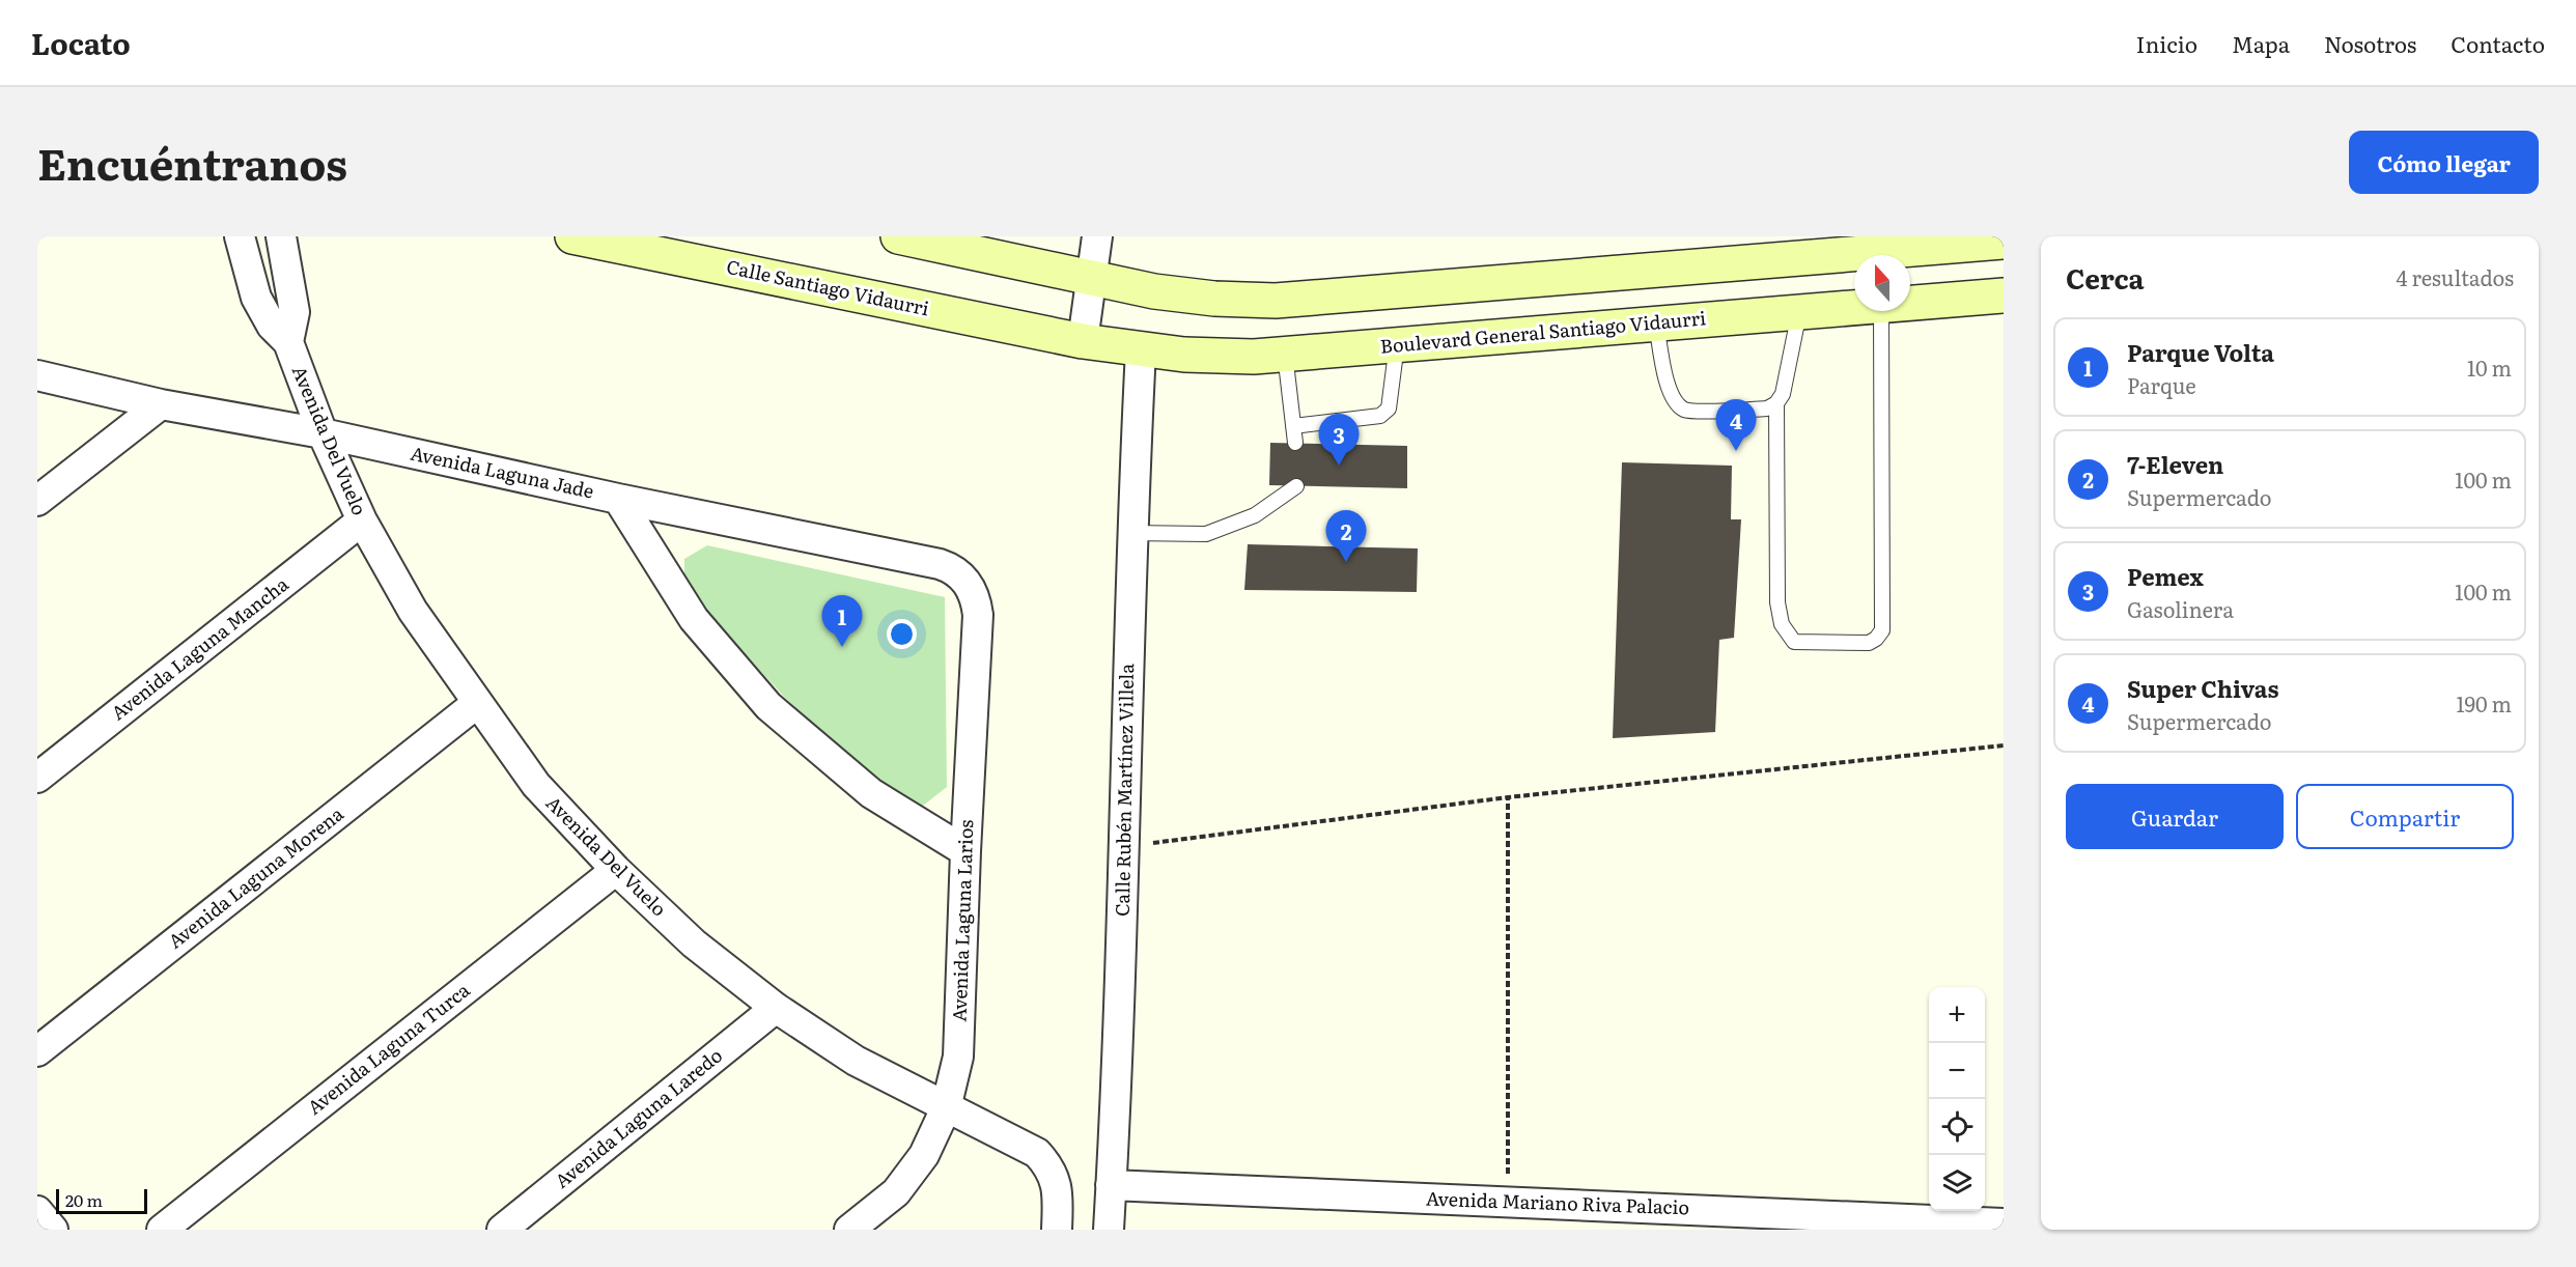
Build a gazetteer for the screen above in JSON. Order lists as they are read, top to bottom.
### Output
{
  "streets": {
    "main road": ["Calle Santiago Vidaurri", "Boulevard General Santiago Vidaurri"],
    "street": [
      "Avenida Del Vuelo",
      "Avenida Laguna Jade",
      "Avenida Laguna Mancha",
      "Calle Rubén Martínez Villela",
      "Avenida Laguna Morena",
      "Avenida Laguna Larios",
      "Avenida Laguna Turca",
      "Avenida Laguna Laredo",
      "Avenida Mariano Riva Palacio"
    ]
  },
  "crossings": [
    ["Calle Santiago Vidaurri", "Boulevard General Santiago Vidaurri"],
    ["Boulevard General Santiago Vidaurri", "Calle Rubén Martínez Villela"],
    ["Avenida Del Vuelo", "Avenida Laguna Jade"],
    ["Avenida Del Vuelo", "Avenida Laguna Mancha"],
    ["Avenida Del Vuelo", "Avenida Laguna Morena"],
    ["Avenida Del Vuelo", "Avenida Laguna Larios"],
    ["Avenida Del Vuelo", "Avenida Laguna Turca"],
    ["Avenida Del Vuelo", "Avenida Laguna Laredo"],
    ["Avenida Laguna Jade", "Avenida Laguna Larios"],
    ["Calle Rubén Martínez Villela", "Avenida Mariano Riva Palacio"]
  ],
  "scale_bar": "20 m",
  "north": "top",
  "page": {
    "header": "Locato",
    "nav": [
      "Inicio",
      "Mapa",
      "Nosotros",
      "Contacto"
    ],
    "title": "Encuéntranos",
    "buttons": [
      "Cómo llegar",
      ["Guardar", "Compartir"]
    ],
    "heading": ["Cerca", "4 resultados"],
    "list": [
      {
        "mark": "1",
        "name": "Parque Volta",
        "note": "Parque",
        "value": "10 m"
      },
      {
        "mark": "2",
        "name": "7-Eleven",
        "note": "Supermercado",
        "value": "100 m"
      },
      {
        "mark": "3",
        "name": "Pemex",
        "note": "Gasolinera",
        "value": "100 m"
      },
      {
        "mark": "4",
        "name": "Super Chivas",
        "note": "Supermercado",
        "value": "190 m"
      }
    ],
    "pins": [
      "4",
      "3",
      "2",
      "1"
    ],
    "map_buttons": ["+", "−"],
    "scale": "20 m"
  }
}
